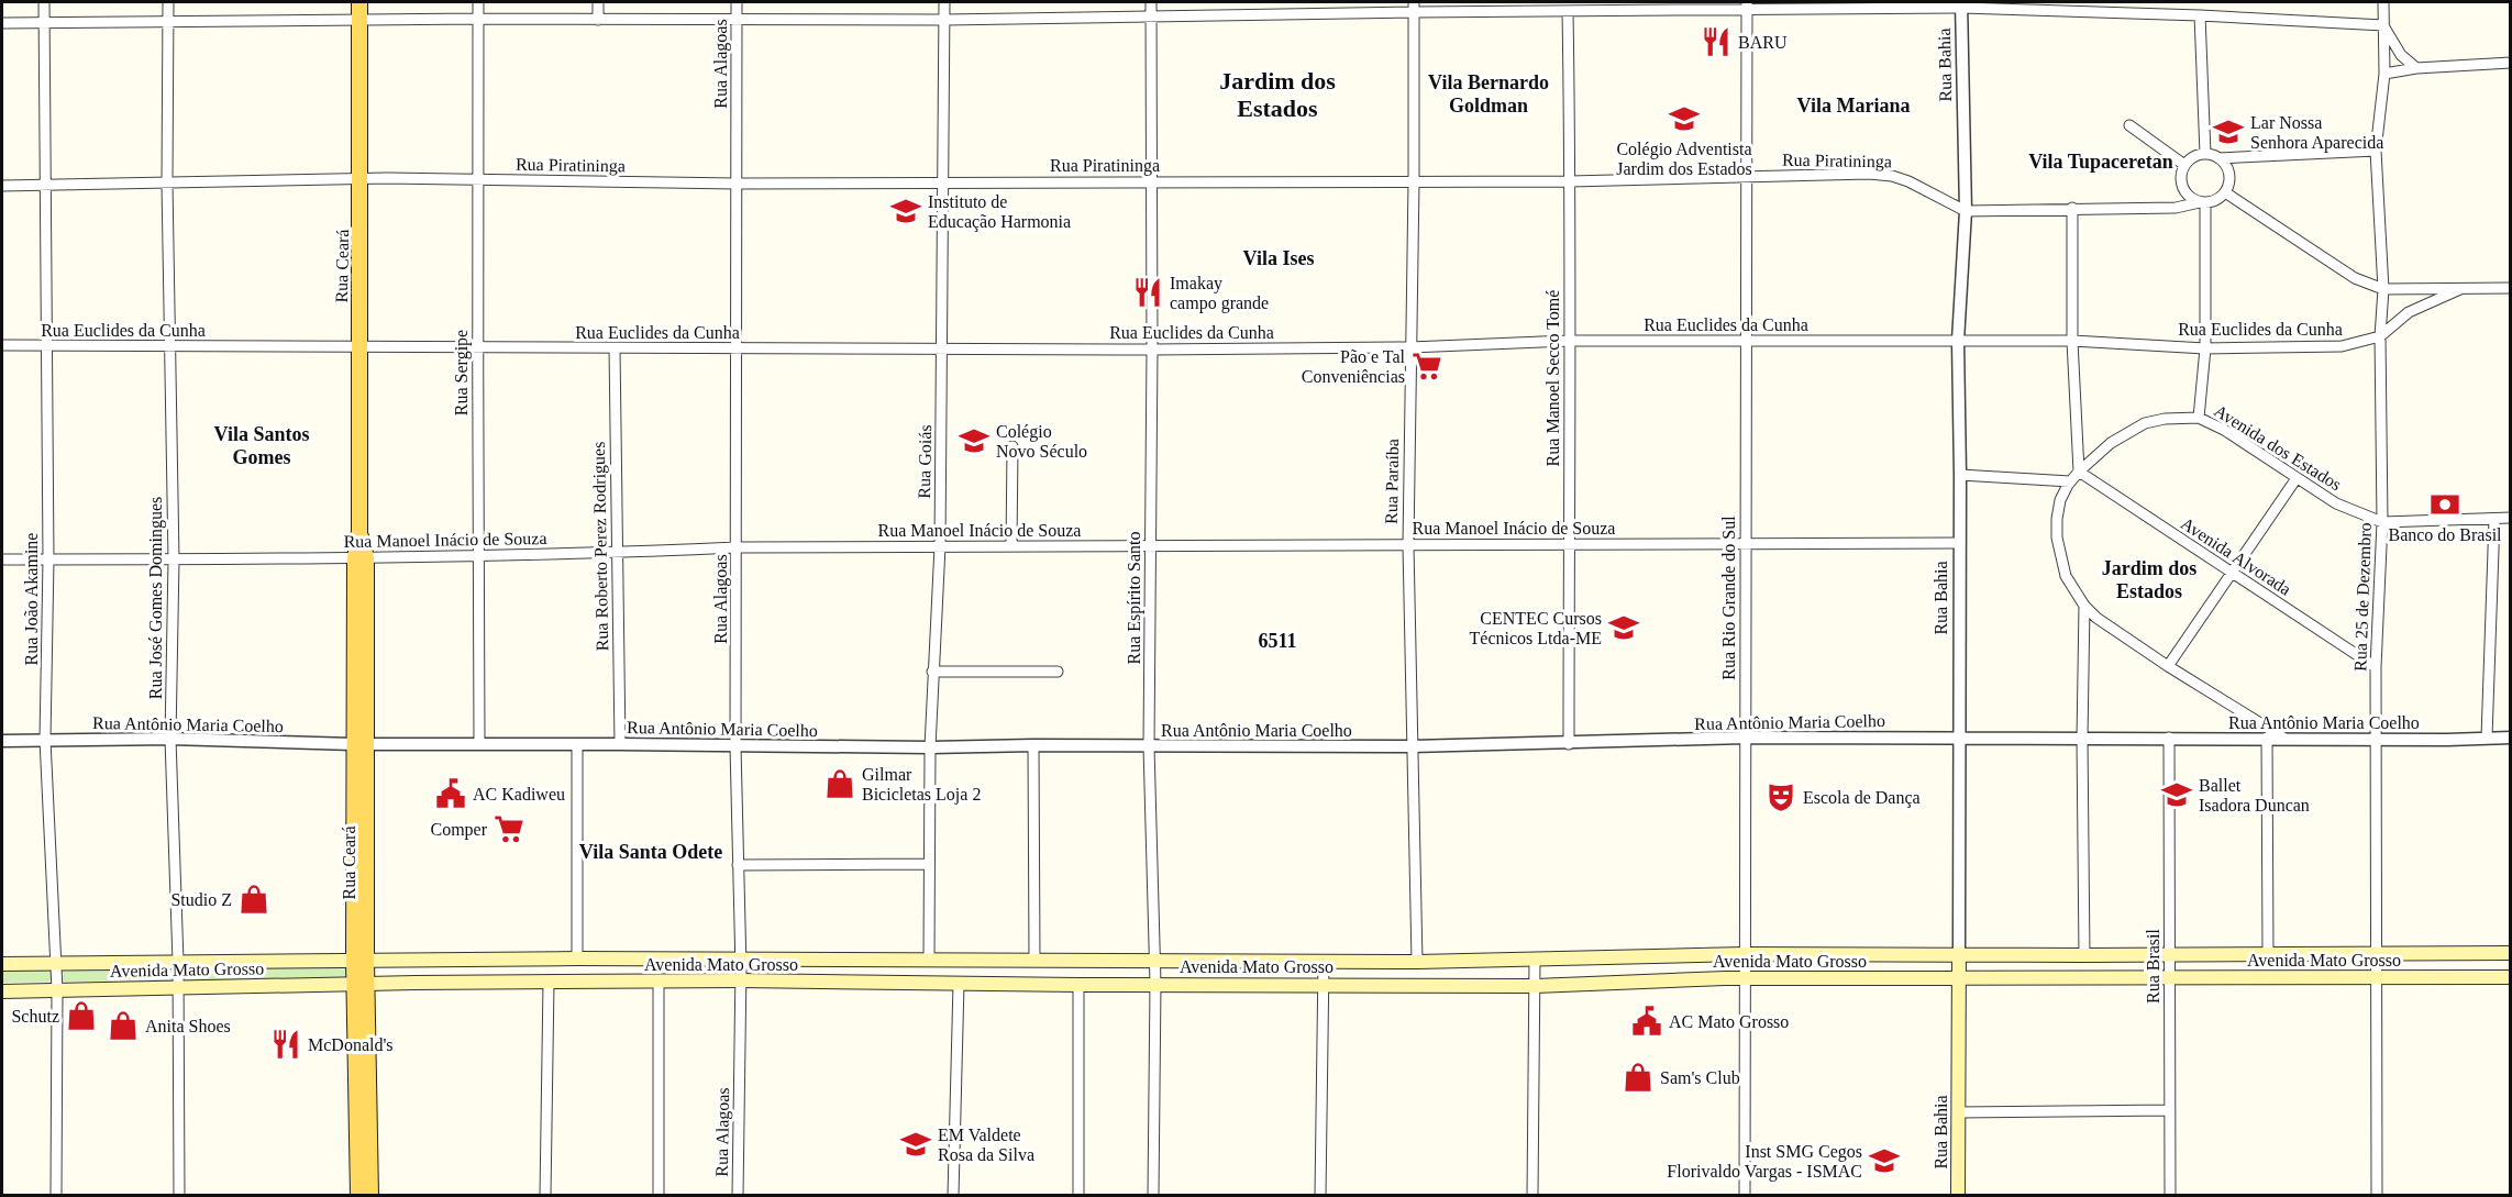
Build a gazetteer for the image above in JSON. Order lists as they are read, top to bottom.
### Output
{
  "streets": {
    "main road": ["Rua Bahia", "Rua Ceará", "Avenida Mato Grosso"],
    "street": [
      "Rua Alagoas",
      "Rua Piratininga",
      "Rua Euclides da Cunha",
      "Rua Sergipe",
      "Rua Manoel Secco Tomé",
      "Avenida dos Estados",
      "Rua Goiás",
      "Rua Paraíba",
      "Rua Manoel Inácio de Souza",
      "Rua Roberto Perez Rodrigues",
      "Avenida Alvorada",
      "Rua 25 de Dezembro",
      "Rua José Gomes Domingues",
      "Rua Espírito Santo",
      "Rua Rio Grande do Sul",
      "Rua João Akamine",
      "Rua Antônio Maria Coelho",
      "Rua Brasil"
    ]
  },
  "crossings": [
    ["Rua Alagoas", "Rua Piratininga"],
    ["Rua Alagoas", "Rua Euclides da Cunha"],
    ["Rua Alagoas", "Rua Manoel Inácio de Souza"],
    ["Rua Alagoas", "Rua Antônio Maria Coelho"],
    ["Rua Alagoas", "Avenida Mato Grosso"],
    ["Rua Bahia", "Rua Piratininga"],
    ["Rua Bahia", "Rua Euclides da Cunha"],
    ["Rua Bahia", "Rua Manoel Inácio de Souza"],
    ["Rua Bahia", "Rua Antônio Maria Coelho"],
    ["Rua Bahia", "Avenida Mato Grosso"],
    ["Rua Piratininga", "Rua Ceará"],
    ["Rua Piratininga", "Rua Sergipe"],
    ["Rua Piratininga", "Rua Manoel Secco Tomé"],
    ["Rua Piratininga", "Rua Goiás"],
    ["Rua Piratininga", "Rua Paraíba"],
    ["Rua Piratininga", "Rua José Gomes Domingues"],
    ["Rua Piratininga", "Rua Espírito Santo"],
    ["Rua Piratininga", "Rua Rio Grande do Sul"],
    ["Rua Piratininga", "Rua João Akamine"],
    ["Rua Ceará", "Rua Euclides da Cunha"],
    ["Rua Ceará", "Rua Manoel Inácio de Souza"],
    ["Rua Ceará", "Rua Antônio Maria Coelho"],
    ["Rua Ceará", "Avenida Mato Grosso"],
    ["Rua Euclides da Cunha", "Rua Sergipe"],
    ["Rua Euclides da Cunha", "Rua Manoel Secco Tomé"],
    ["Rua Euclides da Cunha", "Rua Goiás"],
    ["Rua Euclides da Cunha", "Rua Paraíba"],
    ["Rua Euclides da Cunha", "Rua Roberto Perez Rodrigues"],
    ["Rua Euclides da Cunha", "Rua 25 de Dezembro"],
    ["Rua Euclides da Cunha", "Rua José Gomes Domingues"],
    ["Rua Euclides da Cunha", "Rua Espírito Santo"],
    ["Rua Euclides da Cunha", "Rua Rio Grande do Sul"],
    ["Rua Euclides da Cunha", "Rua João Akamine"],
    ["Rua Sergipe", "Rua Manoel Inácio de Souza"],
    ["Rua Sergipe", "Rua Antônio Maria Coelho"],
    ["Rua Manoel Secco Tomé", "Rua Manoel Inácio de Souza"],
    ["Rua Manoel Secco Tomé", "Rua Antônio Maria Coelho"],
    ["Avenida dos Estados", "Avenida Alvorada"],
    ["Avenida dos Estados", "Rua 25 de Dezembro"],
    ["Avenida dos Estados", "Rua Antônio Maria Coelho"],
    ["Rua Goiás", "Rua Manoel Inácio de Souza"],
    ["Rua Goiás", "Rua Antônio Maria Coelho"],
    ["Rua Goiás", "Avenida Mato Grosso"],
    ["Rua Paraíba", "Rua Manoel Inácio de Souza"],
    ["Rua Paraíba", "Rua Antônio Maria Coelho"],
    ["Rua Paraíba", "Avenida Mato Grosso"],
    ["Rua Manoel Inácio de Souza", "Rua Roberto Perez Rodrigues"],
    ["Rua Manoel Inácio de Souza", "Rua José Gomes Domingues"],
    ["Rua Manoel Inácio de Souza", "Rua Espírito Santo"],
    ["Rua Manoel Inácio de Souza", "Rua Rio Grande do Sul"],
    ["Rua Manoel Inácio de Souza", "Rua João Akamine"],
    ["Rua Roberto Perez Rodrigues", "Rua Antônio Maria Coelho"],
    ["Avenida Alvorada", "Rua 25 de Dezembro"],
    ["Rua 25 de Dezembro", "Rua Antônio Maria Coelho"],
    ["Rua 25 de Dezembro", "Avenida Mato Grosso"],
    ["Rua José Gomes Domingues", "Rua Antônio Maria Coelho"],
    ["Rua José Gomes Domingues", "Avenida Mato Grosso"],
    ["Rua Espírito Santo", "Rua Antônio Maria Coelho"],
    ["Rua Espírito Santo", "Avenida Mato Grosso"],
    ["Rua Rio Grande do Sul", "Rua Antônio Maria Coelho"],
    ["Rua Rio Grande do Sul", "Avenida Mato Grosso"],
    ["Rua João Akamine", "Rua Antônio Maria Coelho"],
    ["Rua João Akamine", "Avenida Mato Grosso"],
    ["Rua Antônio Maria Coelho", "Rua Brasil"],
    ["Avenida Mato Grosso", "Rua Brasil"]
  ],
  "districts": [
    "Jardim dos Estados",
    "Vila Bernardo Goldman",
    "Vila Mariana",
    "Vila Tupaceretan",
    "Vila Ises",
    "Vila Santos Gomes",
    "Jardim dos Estados",
    "6511",
    "Vila Santa Odete"
  ],
  "places": {
    "restaurant": ["BARU", "Imakay campo grande", "McDonald's"],
    "school or university": [
      "Colégio Adventista Jardim dos Estados",
      "Lar Nossa Senhora Aparecida",
      "Instituto de Educação Harmonia",
      "Colégio Novo Século",
      "CENTEC Cursos Técnicos Ltda-ME",
      "Ballet Isadora Duncan",
      "EM Valdete Rosa da Silva",
      "Inst SMG Cegos Florivaldo Vargas - ISMAC"
    ],
    "supermarket": ["Pão e Tal Conveniências", "Comper"],
    "bank": ["Banco do Brasil"],
    "shop": [
      "Gilmar Bicicletas Loja 2",
      "Studio Z",
      "Schutz",
      "Anita Shoes",
      "Sam's Club"
    ],
    "public building": ["AC Kadiweu", "AC Mato Grosso"],
    "theatre": ["Escola de Dança"]
  }
}
